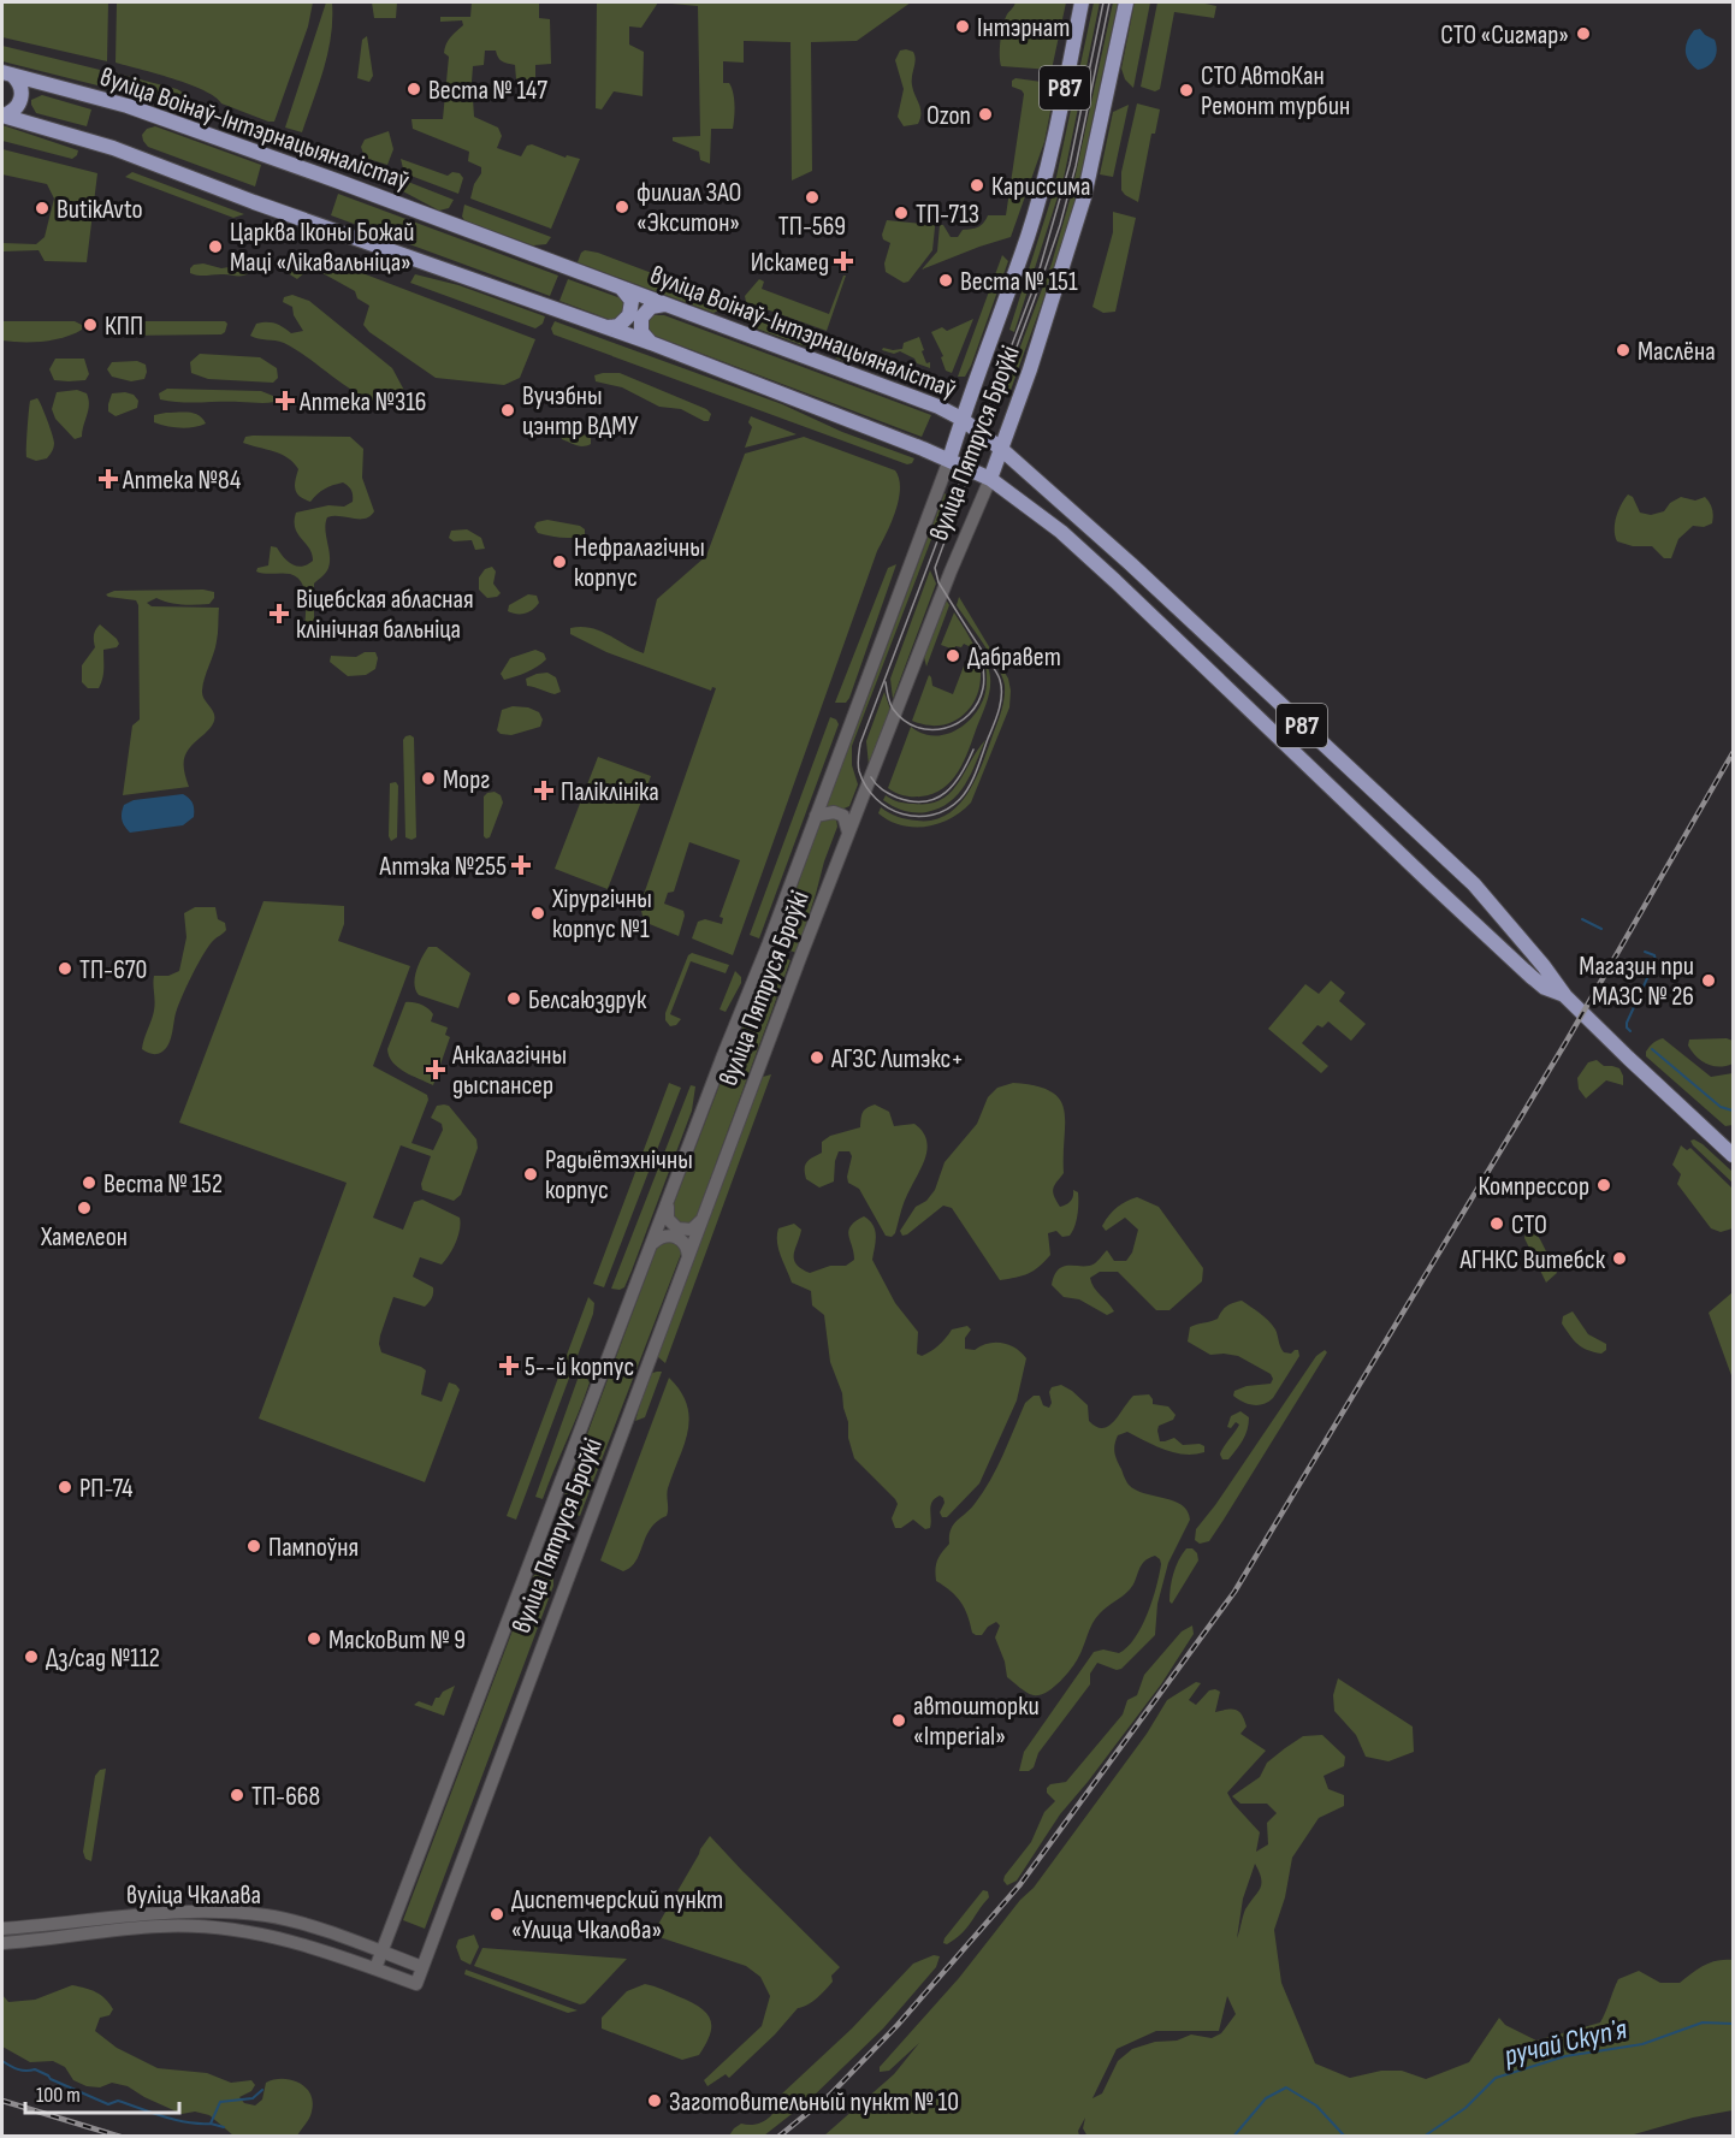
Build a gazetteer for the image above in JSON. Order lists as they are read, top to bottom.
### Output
{
  "streets": {
    "main road": [
      "Р87",
      "вуліца Воінаў-Інтэрнацыяналістаў",
      "вуліца Пятруся Броўкі",
      "вуліца Чкалава"
    ]
  },
  "crossings": [
    ["вуліца Воінаў-Інтэрнацыяналістаў", "вуліца Пятруся Броўкі"],
    ["вуліца Пятруся Броўкі", "вуліца Чкалава"]
  ],
  "water": ["ручай Скупʼя"],
  "places": {
    "other": [
      "Інтэрнат",
      "СТО «Сигмар»",
      "Веста № 147",
      "СТО АвтоКан Ремонт турбин",
      "Ozon",
      "Кариссима",
      "ТП-569",
      "филиал ЗАО «Экситон»",
      "ButikAvto",
      "ТП-713",
      "Царква Іконы Божай Маці «Лікавальніца»",
      "Веста № 151",
      "КПП",
      "Маслёна",
      "Вучэбны цэнтр ВДМУ",
      "Нефралагічны корпус",
      "Дабравет",
      "Морг",
      "Хірургічны корпус №1",
      "ТП-670",
      "Магазин при МАЗС № 26",
      "Белсаюздрук",
      "АГЗС Литэкс+",
      "Радыётэхнічны корпус",
      "Веста № 152",
      "Компрессор",
      "Хамелеон",
      "СТО",
      "АГНКС Витебск",
      "РП-74",
      "Пампоўня",
      "МяскоВит № 9",
      "Дз/сад №112",
      "автошторки «Imperial»",
      "ТП-668",
      "Диспетчерский пункт «Улица Чкалова»",
      "Заготовительный пункт № 10"
    ],
    "health": [
      "Искамед",
      "Аптека №316",
      "Аптека №84",
      "Віцебская абласная клінічная бальніца",
      "Паліклініка",
      "Аптэка №255",
      "Анкалагічны дыспансер",
      "5--й корпус"
    ]
  },
  "scale_bar": "100 m"
}
